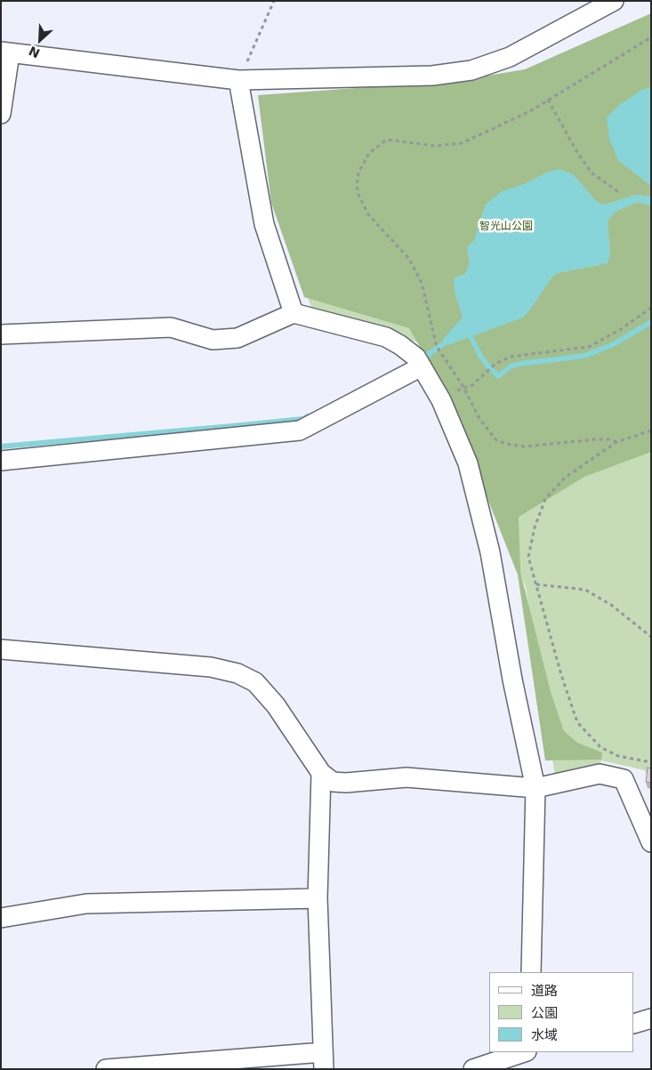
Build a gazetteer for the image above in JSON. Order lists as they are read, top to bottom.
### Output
{
  "parks": ["智光山公園"],
  "legend": ["道路", "公園", "水域"],
  "north": "bottom left"
}
